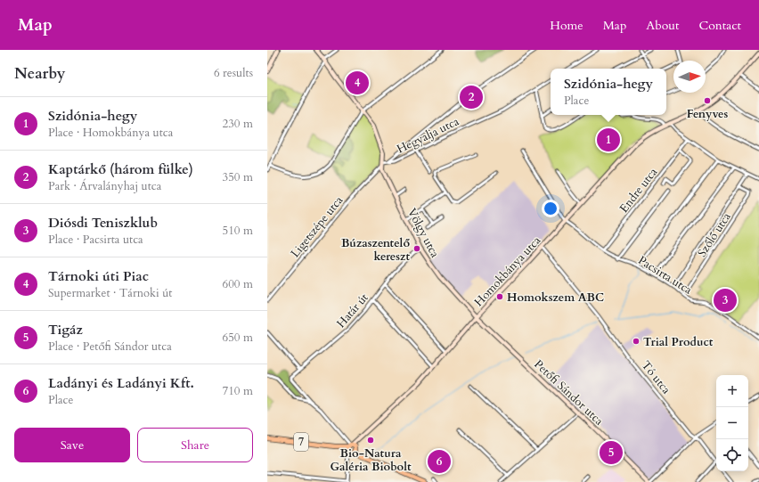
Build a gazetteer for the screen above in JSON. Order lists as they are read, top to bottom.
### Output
{
  "streets": {
    "main road": ["7"],
    "street": [
      "Hegyalja utca",
      "Endre utca",
      "Ligetszépe utca",
      "Völgy utca",
      "Szőlő utca",
      "Homokbánya utca",
      "Pacsirta utca",
      "Határ út",
      "Tó utca",
      "Petőfi Sándor utca"
    ]
  },
  "crossings": [
    ["Hegyalja utca", "Ligetszépe utca"],
    ["Hegyalja utca", "Völgy utca"],
    ["Endre utca", "Pacsirta utca"],
    ["Ligetszépe utca", "Völgy utca"],
    ["Völgy utca", "Homokbánya utca"],
    ["Völgy utca", "Határ út"],
    ["Völgy utca", "Petőfi Sándor utca"],
    ["Szőlő utca", "Pacsirta utca"],
    ["Homokbánya utca", "Pacsirta utca"],
    ["Homokbánya utca", "Tó utca"],
    ["Homokbánya utca", "Petőfi Sándor utca"],
    ["Homokbánya utca", "7"]
  ],
  "places": [
    "Fenyves",
    "Búzaszentelő kereszt",
    "Homokszem ABC",
    "Trial Product",
    "Bio-Natura Galéria Biobolt"
  ],
  "north": "right",
  "page": {
    "header": "Map",
    "nav": [
      "Home",
      "Map",
      "About",
      "Contact"
    ],
    "heading": ["Nearby", "6 results"],
    "popup": ["Szidónia-hegy", "Place"],
    "pins": [
      "4",
      "2",
      "1",
      "3",
      "5",
      "6"
    ],
    "list": [
      {
        "mark": "1",
        "name": "Szidónia-hegy",
        "note": "Place · Homokbánya utca",
        "value": "230 m"
      },
      {
        "mark": "2",
        "name": "Kaptárkő (három fülke)",
        "note": "Park · Árvalányhaj utca",
        "value": "350 m"
      },
      {
        "mark": "3",
        "name": "Diósdi Teniszklub",
        "note": "Place · Pacsirta utca",
        "value": "510 m"
      },
      {
        "mark": "4",
        "name": "Tárnoki úti Piac",
        "note": "Supermarket · Tárnoki út",
        "value": "600 m"
      },
      {
        "mark": "5",
        "name": "Tigáz",
        "note": "Place · Petőfi Sándor utca",
        "value": "650 m"
      },
      {
        "mark": "6",
        "name": "Ladányi és Ladányi Kft.",
        "note": "Place",
        "value": "710 m"
      }
    ],
    "map_buttons": ["+", "−"],
    "buttons": ["Save", "Share"]
  }
}
